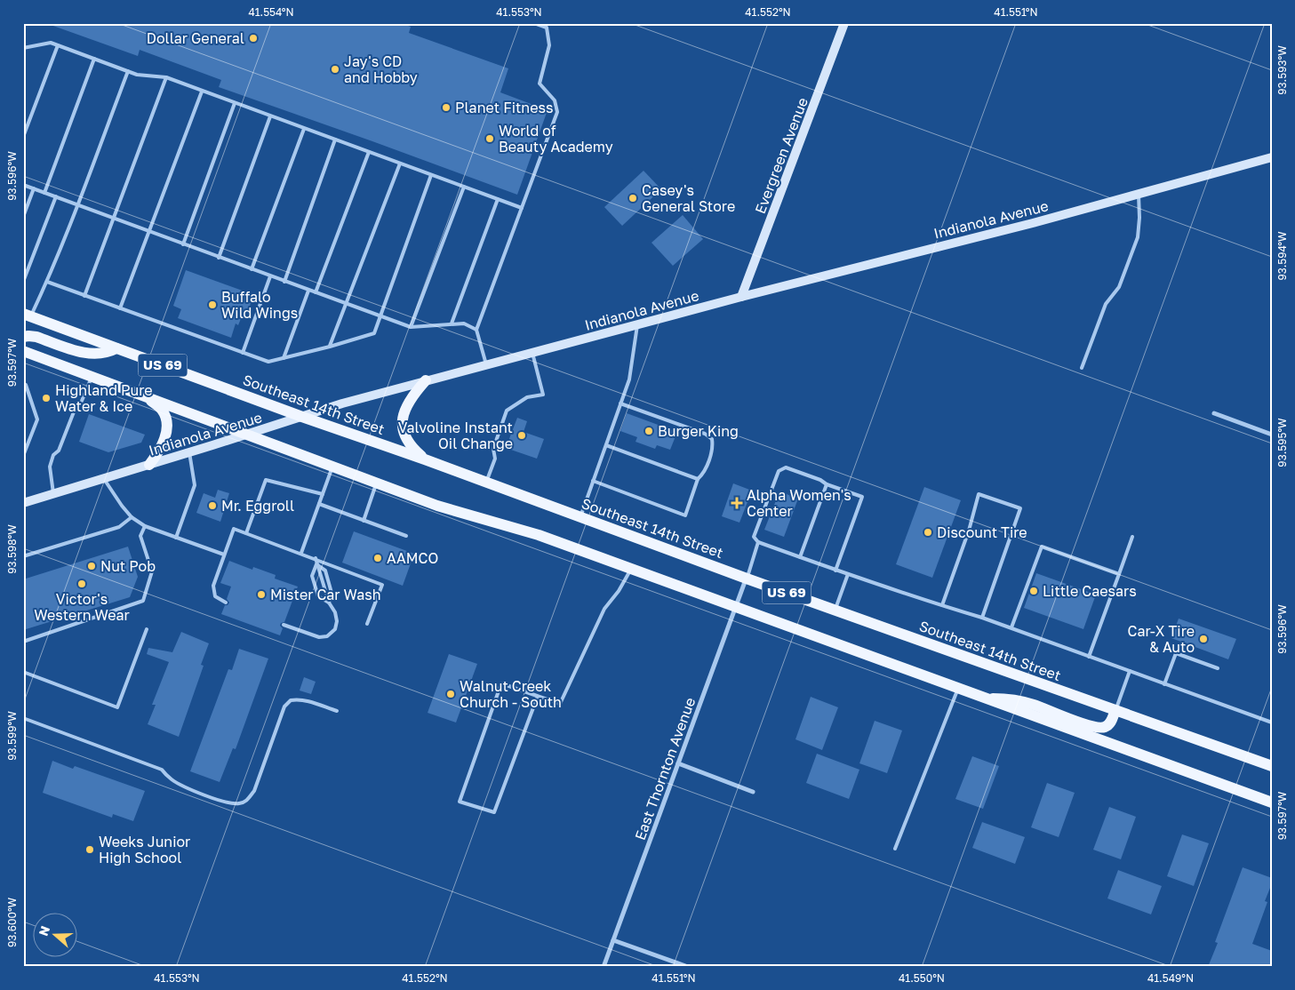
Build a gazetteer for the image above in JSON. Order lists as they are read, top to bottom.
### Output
{
  "streets": {
    "main road": [
      "Evergreen Avenue",
      "Indianola Avenue",
      "US 69",
      "Southeast 14th Street"
    ],
    "street": ["East Thornton Avenue"]
  },
  "crossings": [
    ["Evergreen Avenue", "Indianola Avenue"],
    ["Indianola Avenue", "US 69"],
    ["Indianola Avenue", "Southeast 14th Street"],
    ["US 69", "East Thornton Avenue"],
    ["Southeast 14th Street", "East Thornton Avenue"]
  ],
  "places": {
    "other": [
      "Dollar General",
      "Jay's CD and Hobby",
      "Planet Fitness",
      "World of Beauty Academy",
      "Casey's General Store",
      "Buffalo Wild Wings",
      "Highland Pure Water & Ice",
      "Burger King",
      "Valvoline Instant Oil Change",
      "Mr. Eggroll",
      "Discount Tire",
      "AAMCO",
      "Nut Pob",
      "Victor's Western Wear",
      "Little Caesars",
      "Mister Car Wash",
      "Car-X Tire & Auto",
      "Walnut Creek Church - South",
      "Weeks Junior High School"
    ],
    "health": ["Alpha Women's Center"]
  },
  "north": "left",
  "coordinates": [
    "41.554°N",
    "41.553°N",
    "41.552°N",
    "41.551°N",
    "93.593°W",
    "93.596°W",
    "93.594°W",
    "93.597°W",
    "93.595°W",
    "93.598°W",
    "93.599°W",
    "93.600°W",
    "41.550°N",
    "41.549°N"
  ]
}
